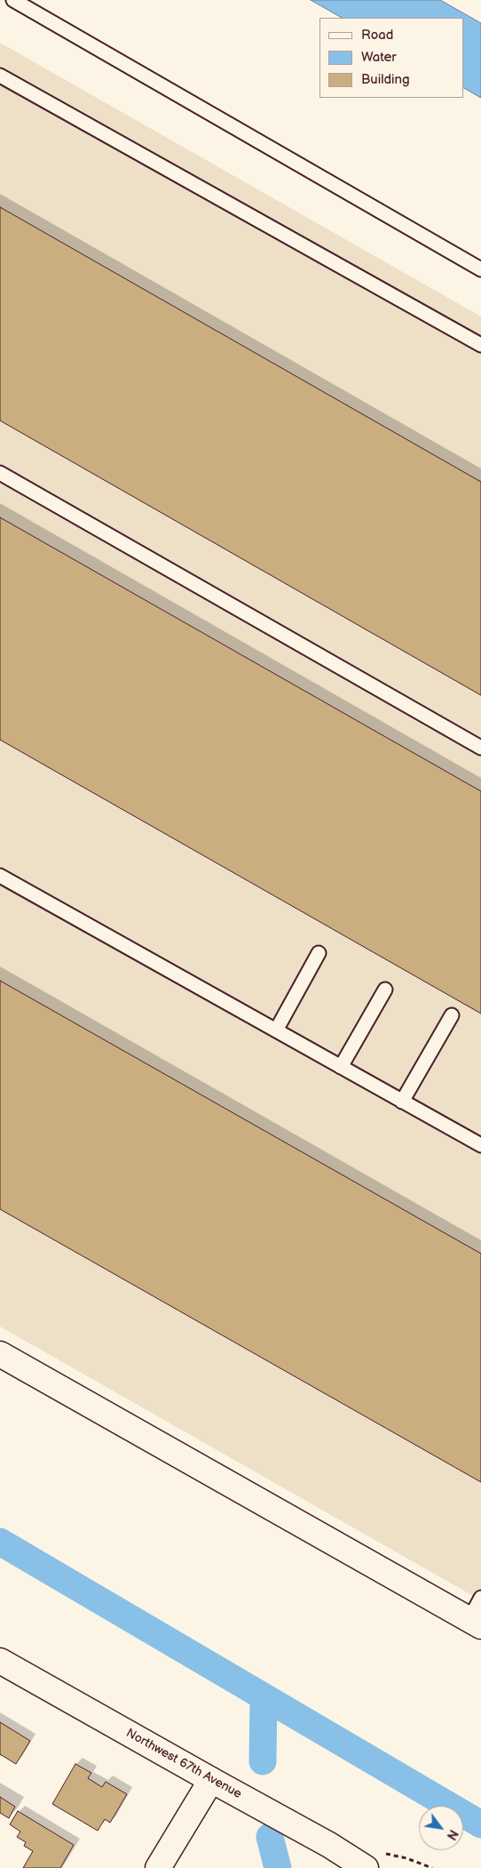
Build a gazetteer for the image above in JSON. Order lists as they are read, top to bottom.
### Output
{
  "streets": {
    "street": ["Northwest 67th Avenue"]
  },
  "legend": ["Road", "Water", "Building"],
  "north": "bottom right"
}
